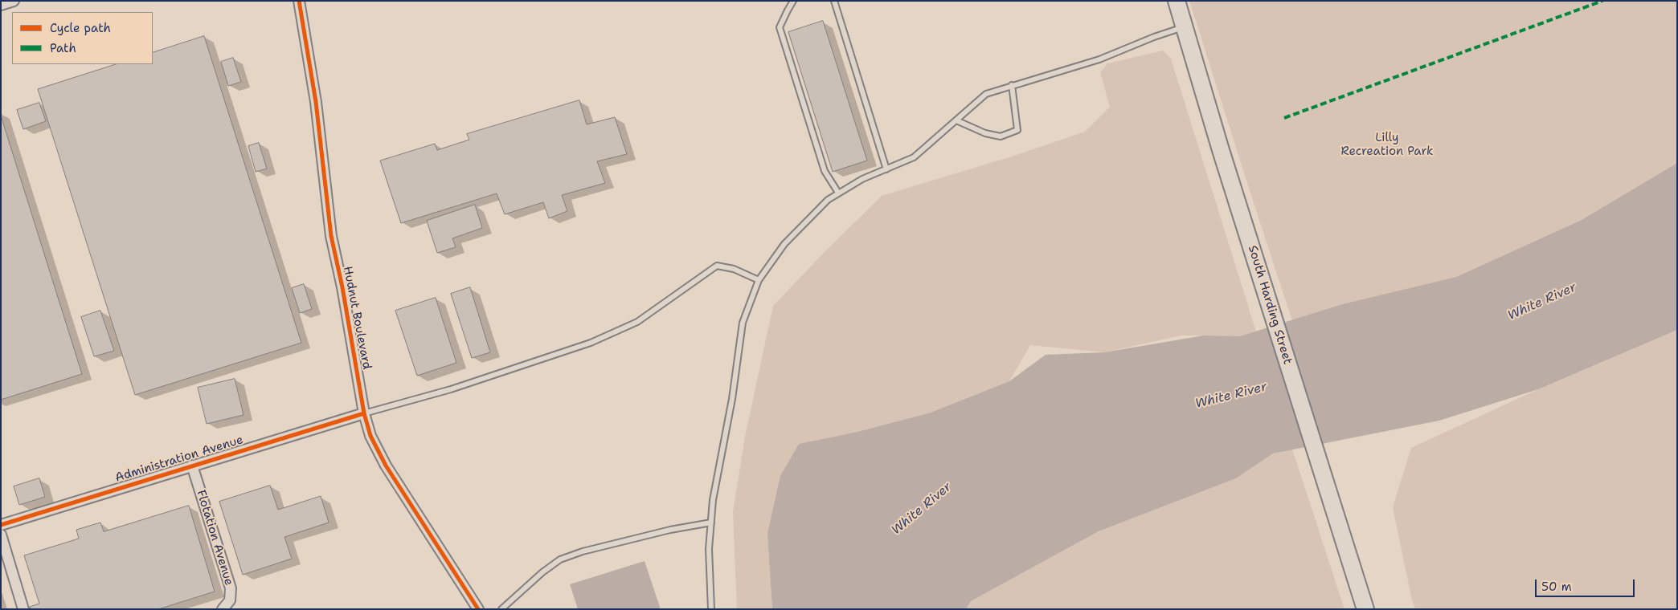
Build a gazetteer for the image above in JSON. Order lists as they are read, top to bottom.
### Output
{
  "streets": {
    "main road": ["South Harding Street"],
    "street": ["Hudnut Boulevard", "Administration Avenue", "Flotation Avenue"]
  },
  "crossings": [
    ["Hudnut Boulevard", "Administration Avenue"],
    ["Administration Avenue", "Flotation Avenue"]
  ],
  "water": ["White River"],
  "parks": ["Lilly Recreation Park"],
  "legend": ["Cycle path", "Path"],
  "scale_bar": "50 m"
}
